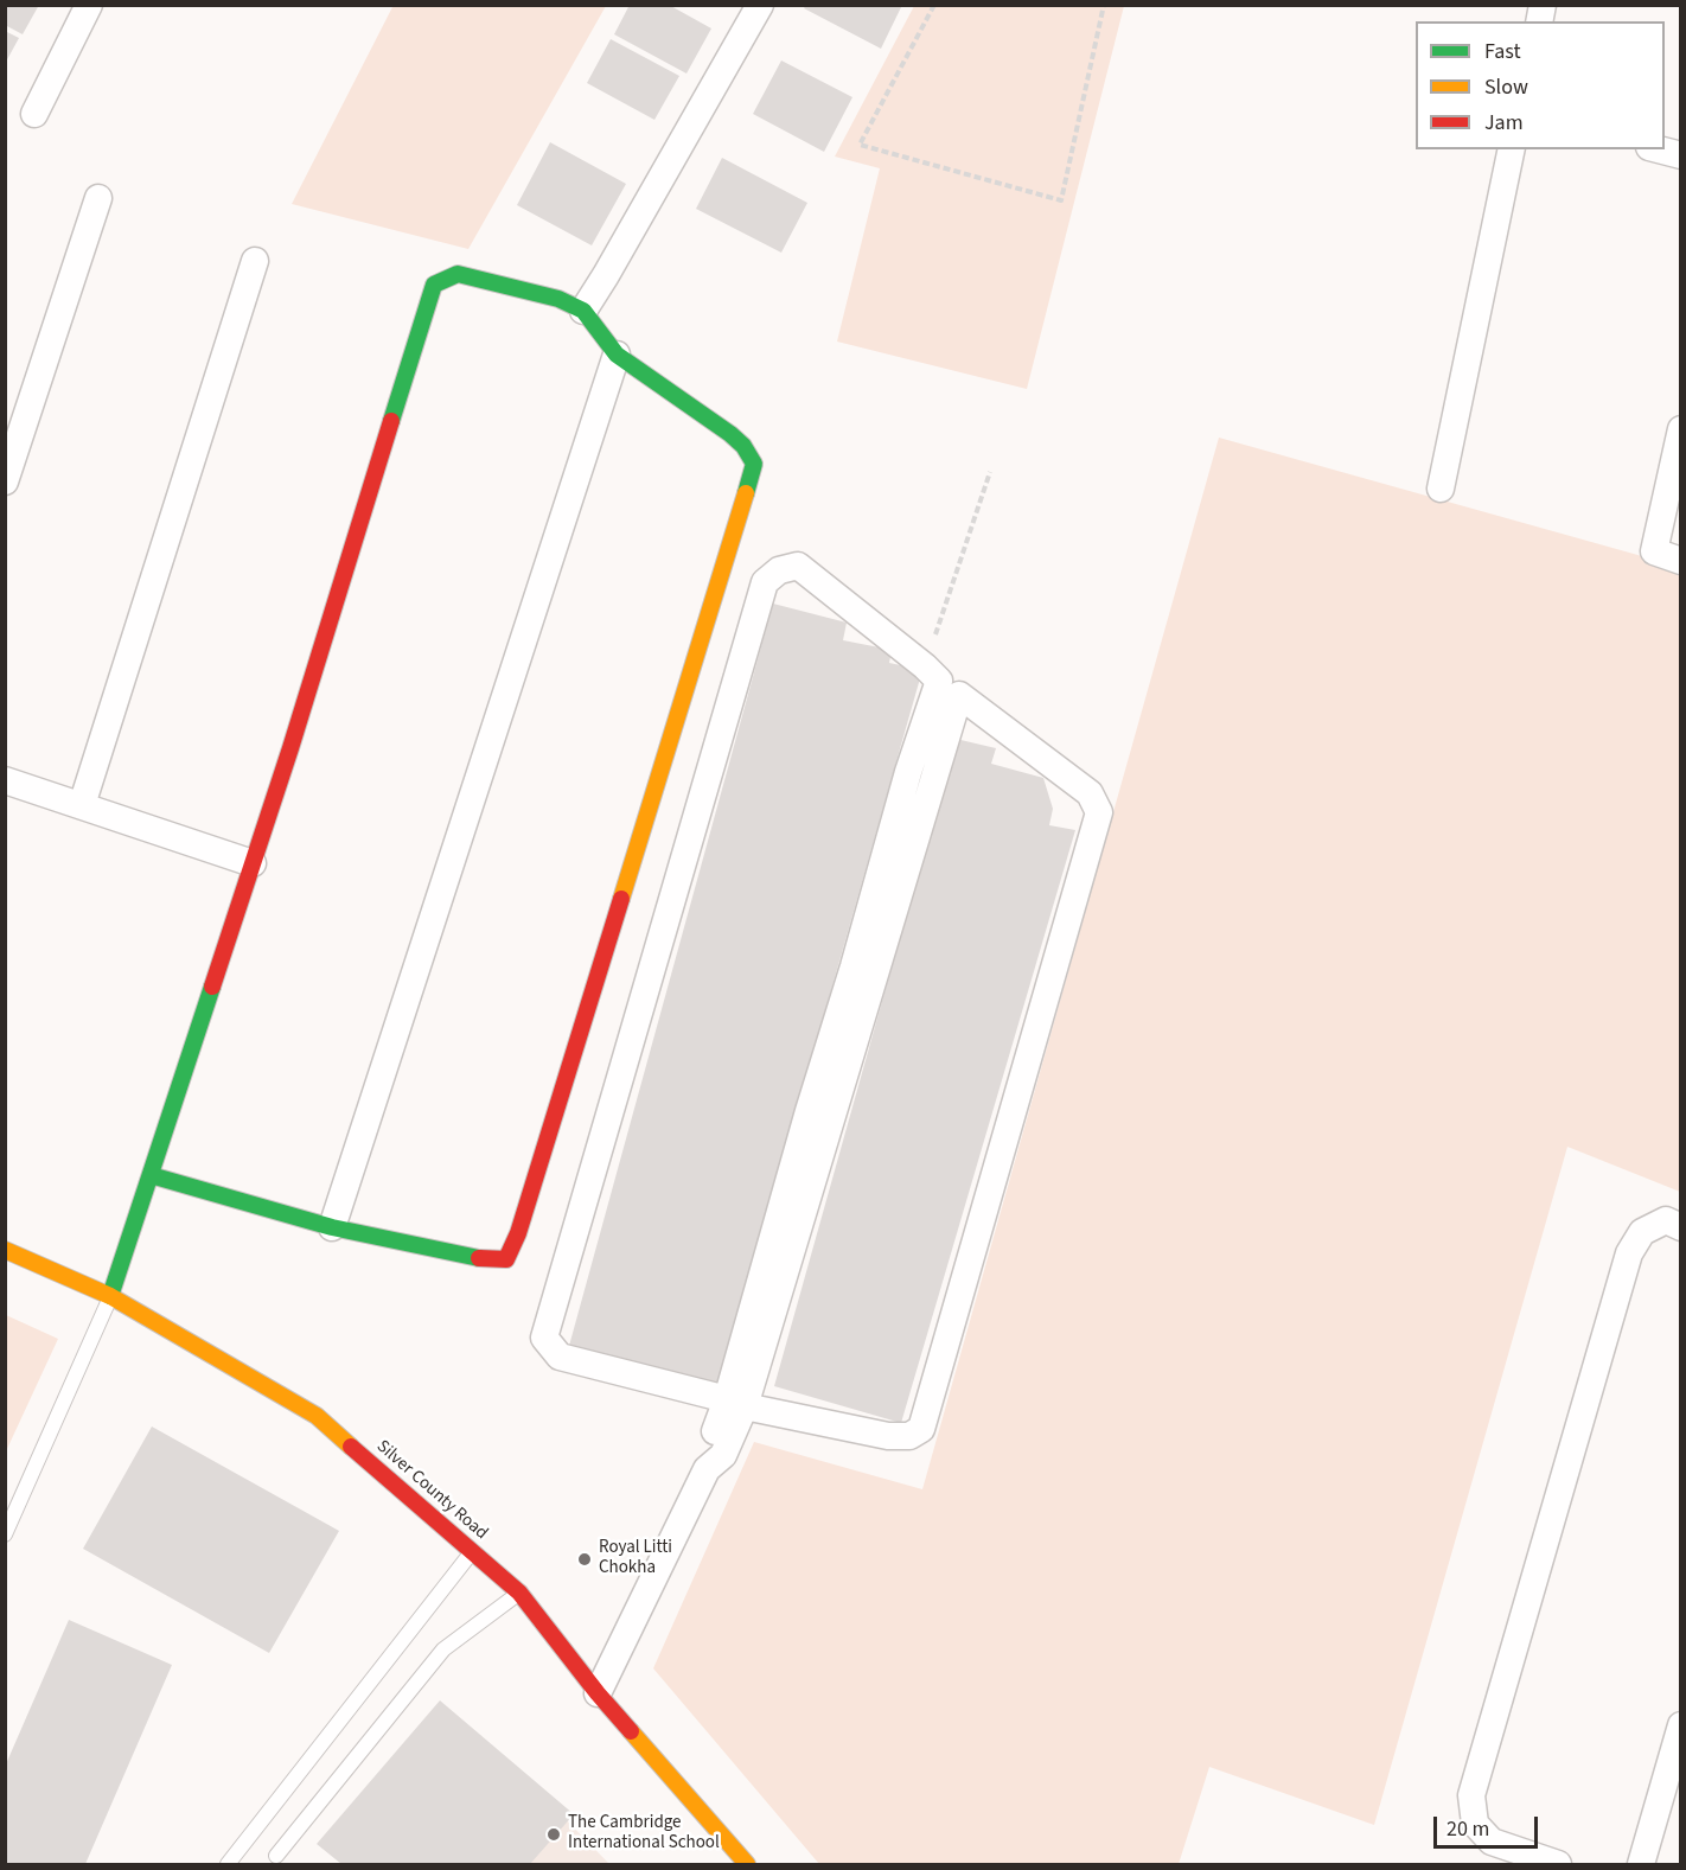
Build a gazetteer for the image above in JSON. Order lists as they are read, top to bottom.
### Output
{
  "streets": {
    "street": ["Silver County Road"]
  },
  "places": ["Royal Litti Chokha", "The Cambridge International School"],
  "legend": ["Fast", "Slow", "Jam"],
  "scale_bar": "20 m"
}
